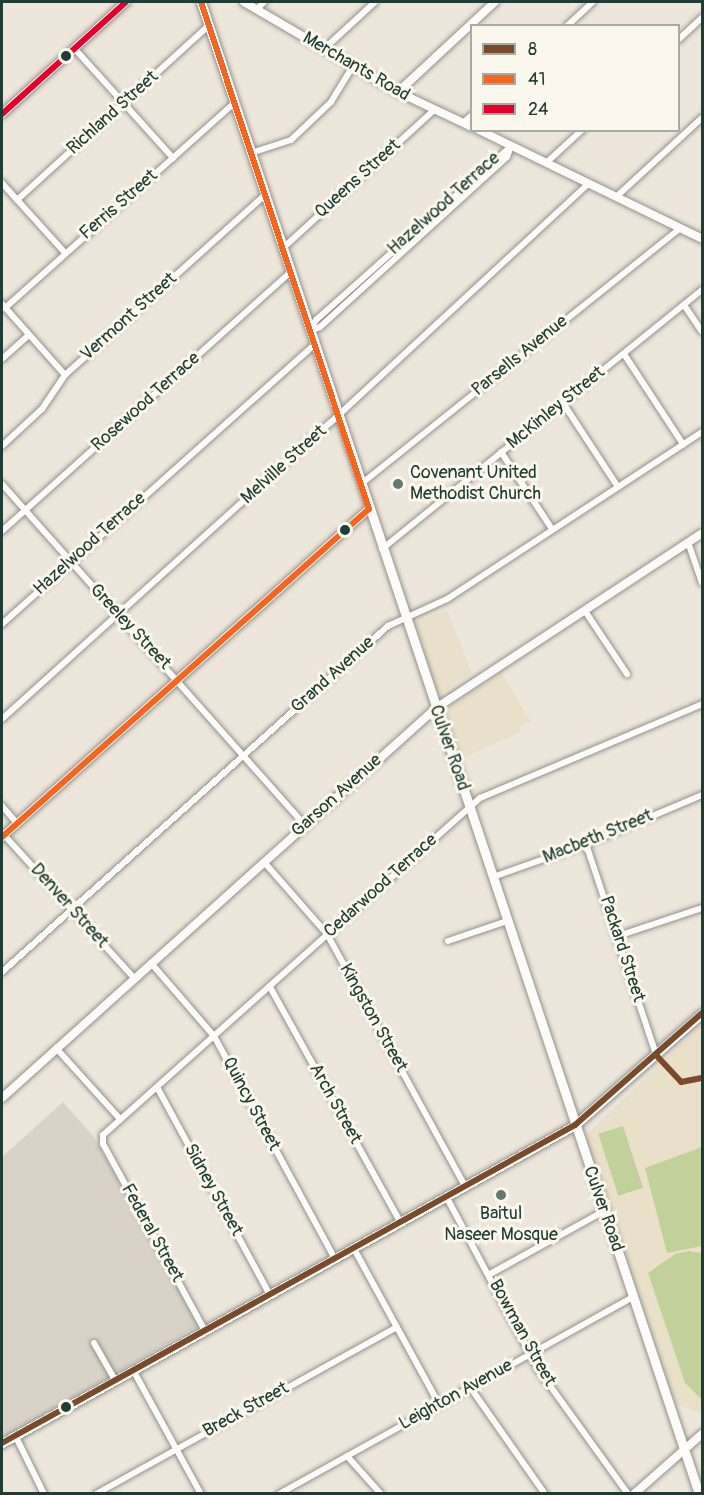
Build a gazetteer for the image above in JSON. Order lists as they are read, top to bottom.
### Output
{
  "streets": {
    "main road": ["Culver Road"],
    "street": [
      "Merchants Road",
      "Richland Street",
      "Queens Street",
      "Hazelwood Terrace",
      "Ferris Street",
      "Vermont Street",
      "Parsells Avenue",
      "Rosewood Terrace",
      "McKinley Street",
      "Melville Street",
      "Greeley Street",
      "Grand Avenue",
      "Garson Avenue",
      "Macbeth Street",
      "Cedarwood Terrace",
      "Denver Street",
      "Packard Street",
      "Kingston Street",
      "Quincy Street",
      "Arch Street",
      "Sidney Street",
      "Federal Street",
      "Bowman Street",
      "Leighton Avenue",
      "Breck Street"
    ]
  },
  "crossings": [
    ["Merchants Road", "Queens Street"],
    ["Richland Street", "Culver Road"],
    ["Queens Street", "Culver Road"],
    ["Hazelwood Terrace", "Greeley Street"],
    ["Hazelwood Terrace", "Culver Road"],
    ["Ferris Street", "Culver Road"],
    ["Vermont Street", "Culver Road"],
    ["Parsells Avenue", "Culver Road"],
    ["Rosewood Terrace", "Greeley Street"],
    ["Rosewood Terrace", "Culver Road"],
    ["McKinley Street", "Culver Road"],
    ["Melville Street", "Greeley Street"],
    ["Melville Street", "Culver Road"],
    ["Greeley Street", "Grand Avenue"],
    ["Greeley Street", "Garson Avenue"],
    ["Grand Avenue", "Culver Road"],
    ["Grand Avenue", "Denver Street"],
    ["Culver Road", "Garson Avenue"],
    ["Culver Road", "Macbeth Street"],
    ["Culver Road", "Cedarwood Terrace"],
    ["Culver Road", "Leighton Avenue"],
    ["Garson Avenue", "Denver Street"],
    ["Garson Avenue", "Kingston Street"],
    ["Garson Avenue", "Quincy Street"],
    ["Macbeth Street", "Packard Street"],
    ["Cedarwood Terrace", "Kingston Street"],
    ["Cedarwood Terrace", "Quincy Street"],
    ["Cedarwood Terrace", "Arch Street"],
    ["Cedarwood Terrace", "Sidney Street"],
    ["Cedarwood Terrace", "Federal Street"],
    ["Bowman Street", "Leighton Avenue"]
  ],
  "places": ["Covenant United Methodist Church", "Baitul Naseer Mosque"],
  "lines": ["transit line 41", "transit line 24", "transit line 8"],
  "legend": ["8", "41", "24"]
}
